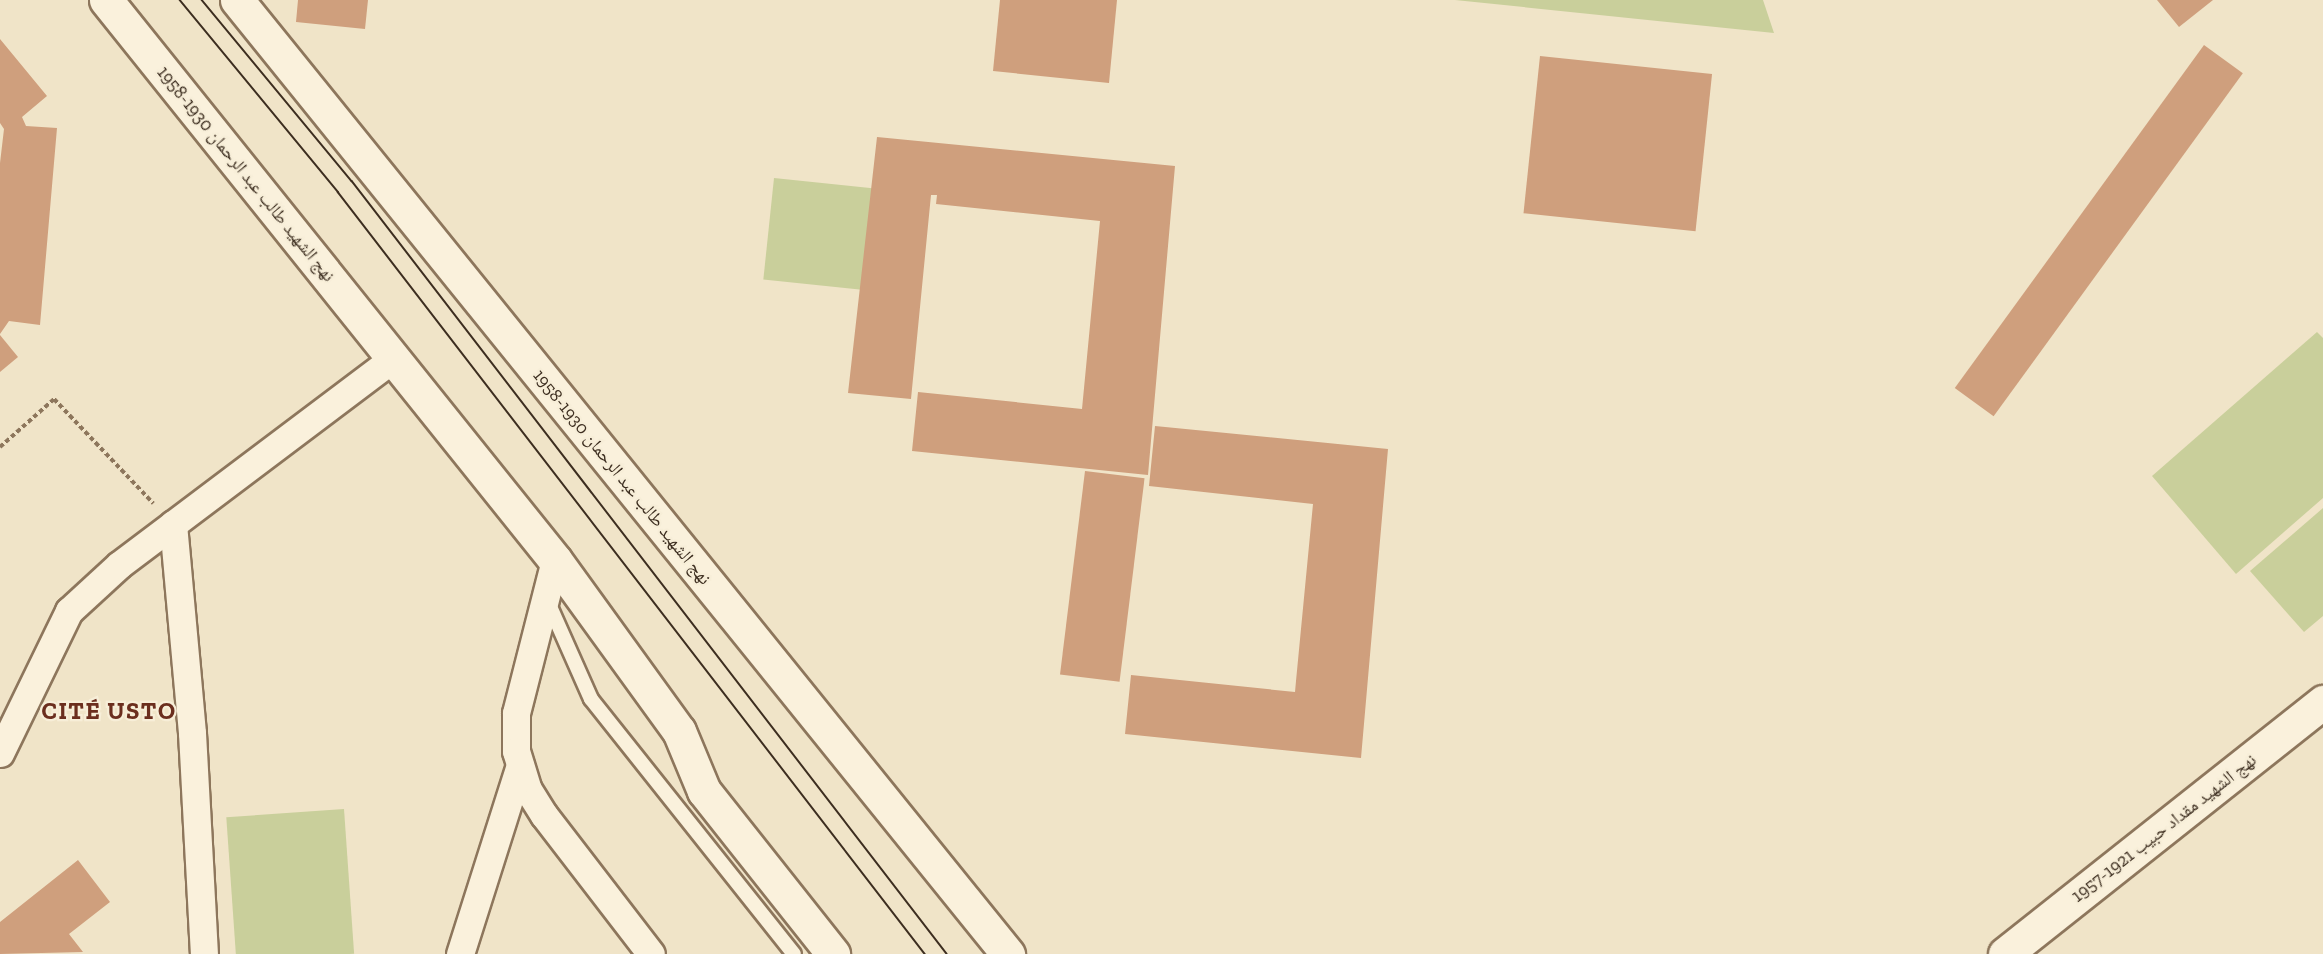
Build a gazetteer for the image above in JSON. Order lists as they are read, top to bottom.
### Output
{
  "streets": {
    "main road": ["نهج الشهيد طالب عبد الرحمان 1930-1958", "نهج الشهيد مقداد حبيب 1921-1957"]
  },
  "districts": ["CITÉ USTO"]
}
